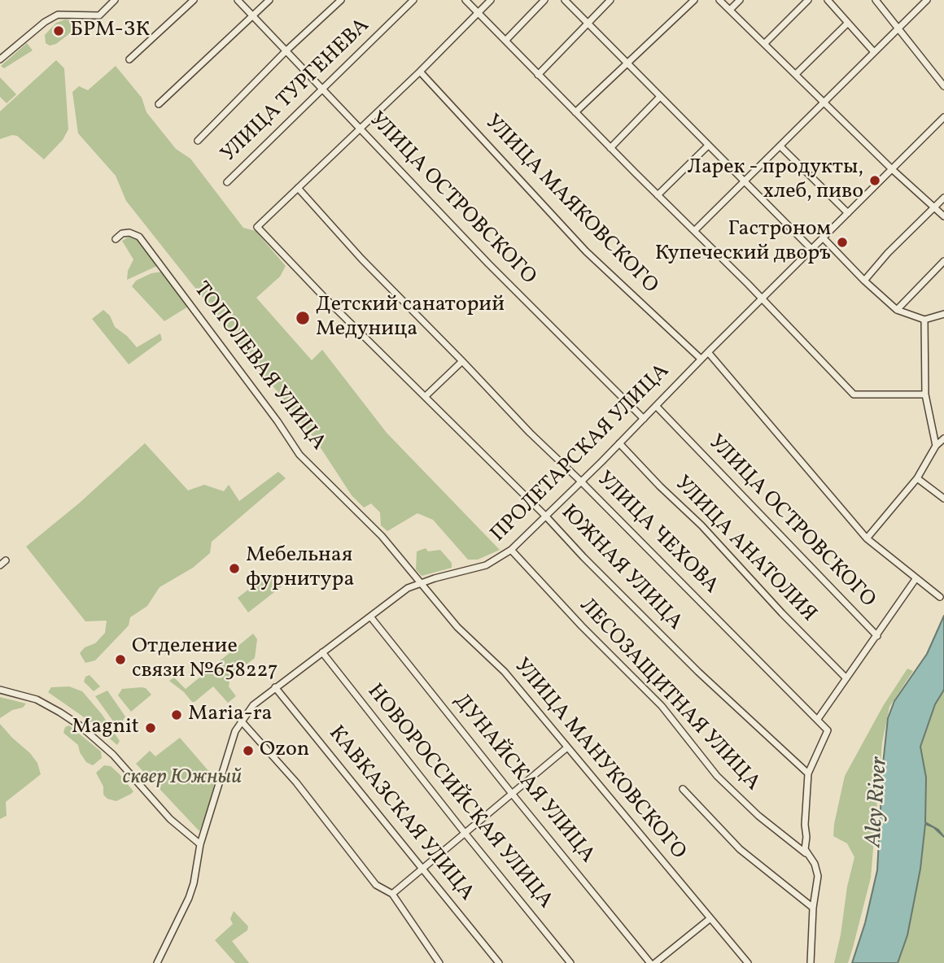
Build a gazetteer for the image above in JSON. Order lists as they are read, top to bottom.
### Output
{
  "streets": {
    "street": [
      "УЛИЦА ТУРГЕНЕВА",
      "УЛИЦА ОСТРОВСКОГО",
      "УЛИЦА МАЯКОВСКОГО",
      "ТОПОЛЕВАЯ УЛИЦА",
      "ПРОЛЕТАРСКАЯ УЛИЦА",
      "УЛИЦА ЧЕХОВА",
      "УЛИЦА АНАТОЛИЯ",
      "ЮЖНАЯ УЛИЦА",
      "ЛЕСОЗАЩИТНАЯ УЛИЦА",
      "УЛИЦА МАНУКОВСКОГО",
      "ДУНАЙСКАЯ УЛИЦА",
      "НОВОРОССИЙСКАЯ УЛИЦА",
      "КАВКАЗСКАЯ УЛИЦА"
    ]
  },
  "crossings": [
    ["УЛИЦА ТУРГЕНЕВА", "УЛИЦА ОСТРОВСКОГО"],
    ["УЛИЦА ОСТРОВСКОГО", "ПРОЛЕТАРСКАЯ УЛИЦА"],
    ["УЛИЦА МАЯКОВСКОГО", "ПРОЛЕТАРСКАЯ УЛИЦА"],
    ["ТОПОЛЕВАЯ УЛИЦА", "ПРОЛЕТАРСКАЯ УЛИЦА"],
    ["ТОПОЛЕВАЯ УЛИЦА", "УЛИЦА МАНУКОВСКОГО"],
    ["ПРОЛЕТАРСКАЯ УЛИЦА", "УЛИЦА ЧЕХОВА"],
    ["ПРОЛЕТАРСКАЯ УЛИЦА", "УЛИЦА АНАТОЛИЯ"],
    ["ПРОЛЕТАРСКАЯ УЛИЦА", "ЮЖНАЯ УЛИЦА"],
    ["ПРОЛЕТАРСКАЯ УЛИЦА", "ЛЕСОЗАЩИТНАЯ УЛИЦА"],
    ["ПРОЛЕТАРСКАЯ УЛИЦА", "УЛИЦА МАНУКОВСКОГО"],
    ["ПРОЛЕТАРСКАЯ УЛИЦА", "ДУНАЙСКАЯ УЛИЦА"],
    ["ПРОЛЕТАРСКАЯ УЛИЦА", "НОВОРОССИЙСКАЯ УЛИЦА"],
    ["ПРОЛЕТАРСКАЯ УЛИЦА", "КАВКАЗСКАЯ УЛИЦА"],
    ["УЛИЦА ЧЕХОВА", "ЮЖНАЯ УЛИЦА"]
  ],
  "water": ["Aley River"],
  "parks": ["сквер Южный"],
  "places": [
    "БРМ-ЗК",
    "Ларек - продукты, хлеб, пиво",
    "Гастроном Купеческий дворъ",
    "Детский санаторий Медуница",
    "Мебельная фурнитура",
    "Отделение связи №658227",
    "Maria-ra",
    "Magnit",
    "Ozon"
  ]
}
